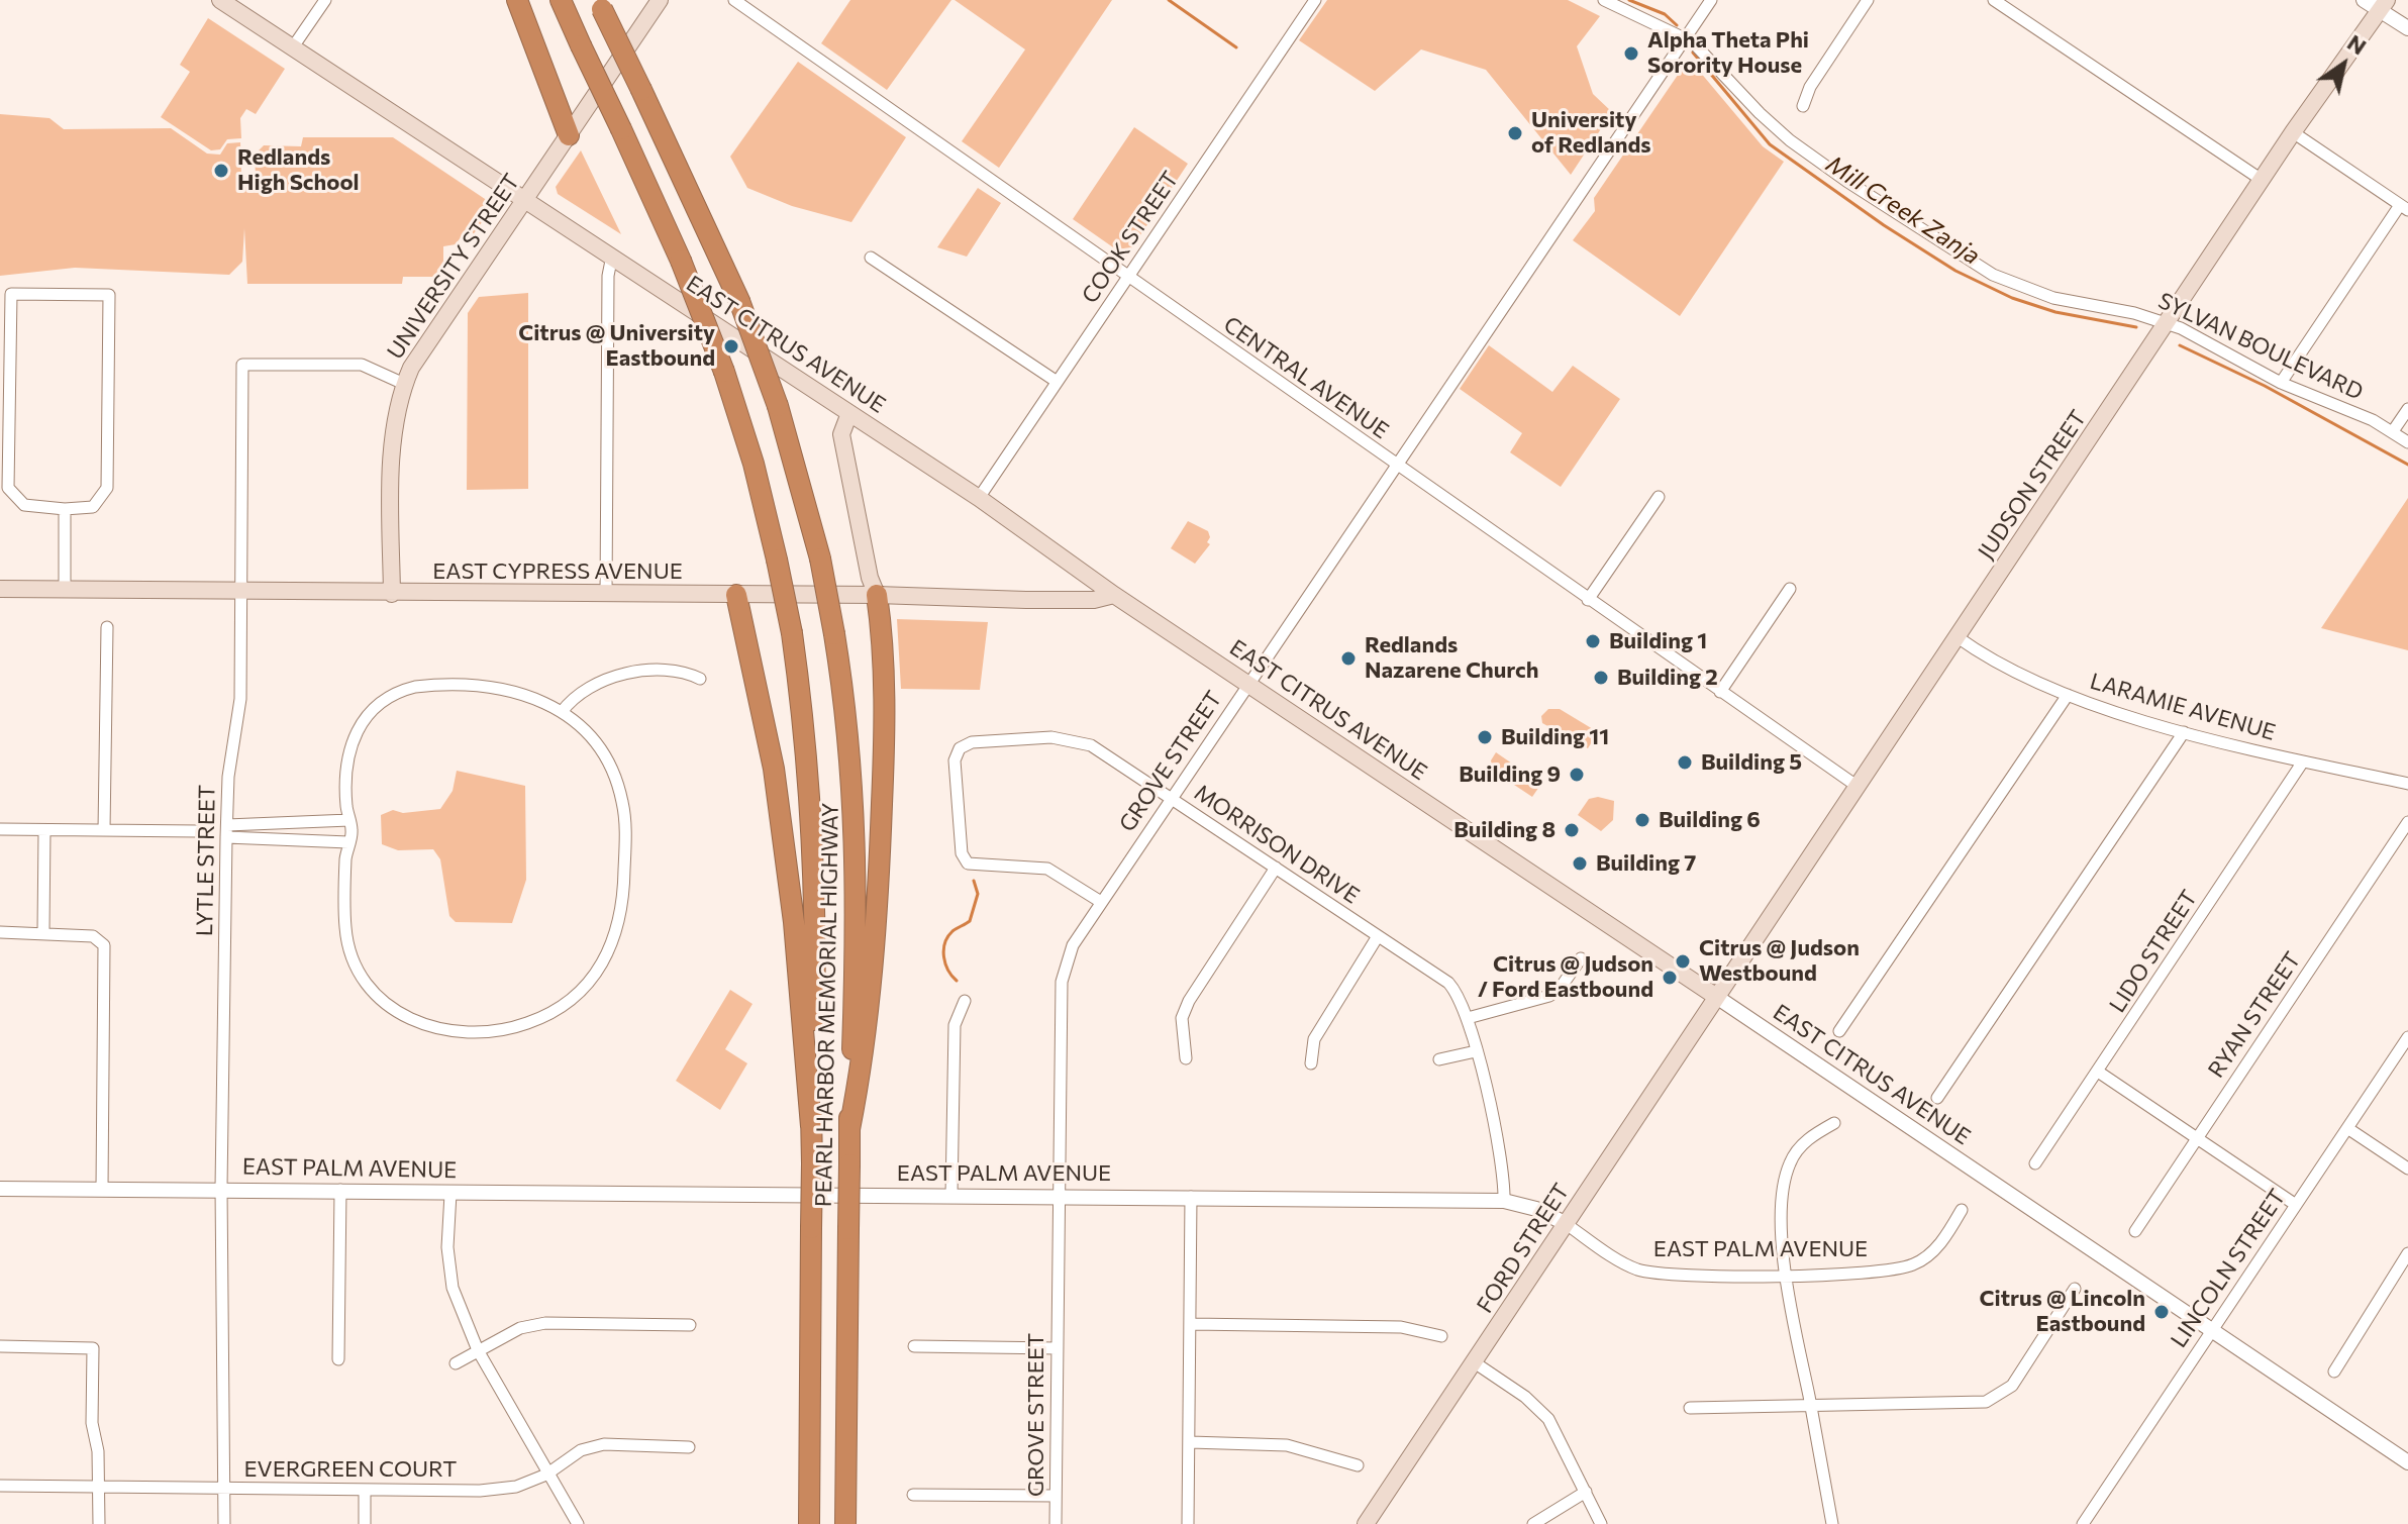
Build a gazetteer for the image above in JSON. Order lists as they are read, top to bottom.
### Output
{
  "streets": {
    "highway": ["PEARL HARBOR MEMORIAL HIGHWAY"],
    "main road": [
      "UNIVERSITY STREET",
      "EAST CITRUS AVENUE",
      "JUDSON STREET",
      "EAST CYPRESS AVENUE",
      "FORD STREET"
    ],
    "street": [
      "COOK STREET",
      "SYLVAN BOULEVARD",
      "CENTRAL AVENUE",
      "LARAMIE AVENUE",
      "GROVE STREET",
      "MORRISON DRIVE",
      "LYTLE STREET",
      "LIDO STREET",
      "RYAN STREET",
      "EAST PALM AVENUE",
      "LINCOLN STREET",
      "EVERGREEN COURT"
    ]
  },
  "crossings": [
    ["COOK STREET", "EAST CITRUS AVENUE"],
    ["COOK STREET", "CENTRAL AVENUE"],
    ["UNIVERSITY STREET", "EAST CITRUS AVENUE"],
    ["UNIVERSITY STREET", "EAST CYPRESS AVENUE"],
    ["UNIVERSITY STREET", "LYTLE STREET"],
    ["EAST CITRUS AVENUE", "JUDSON STREET"],
    ["EAST CITRUS AVENUE", "EAST CYPRESS AVENUE"],
    ["EAST CITRUS AVENUE", "GROVE STREET"],
    ["EAST CITRUS AVENUE", "FORD STREET"],
    ["EAST CITRUS AVENUE", "LINCOLN STREET"],
    ["SYLVAN BOULEVARD", "JUDSON STREET"],
    ["SYLVAN BOULEVARD", "GROVE STREET"],
    ["CENTRAL AVENUE", "JUDSON STREET"],
    ["CENTRAL AVENUE", "GROVE STREET"],
    ["JUDSON STREET", "LARAMIE AVENUE"],
    ["JUDSON STREET", "FORD STREET"],
    ["EAST CYPRESS AVENUE", "LYTLE STREET"],
    ["LARAMIE AVENUE", "LIDO STREET"],
    ["GROVE STREET", "MORRISON DRIVE"],
    ["GROVE STREET", "EAST PALM AVENUE"],
    ["MORRISON DRIVE", "EAST PALM AVENUE"],
    ["LYTLE STREET", "EAST PALM AVENUE"],
    ["LYTLE STREET", "EVERGREEN COURT"],
    ["EAST PALM AVENUE", "FORD STREET"]
  ],
  "water": ["Mill Creek Zanja"],
  "places": [
    "Alpha Theta Phi Sorority House",
    "University of Redlands",
    "Redlands High School",
    "Citrus @ University Eastbound",
    "Building 1",
    "Redlands Nazarene Church",
    "Building 2",
    "Building 11",
    "Building 5",
    "Building 9",
    "Building 6",
    "Building 8",
    "Building 7",
    "Citrus @ Judson Westbound",
    "Citrus @ Judson / Ford Eastbound",
    "Citrus @ Lincoln Eastbound"
  ],
  "north": "top right"
}
